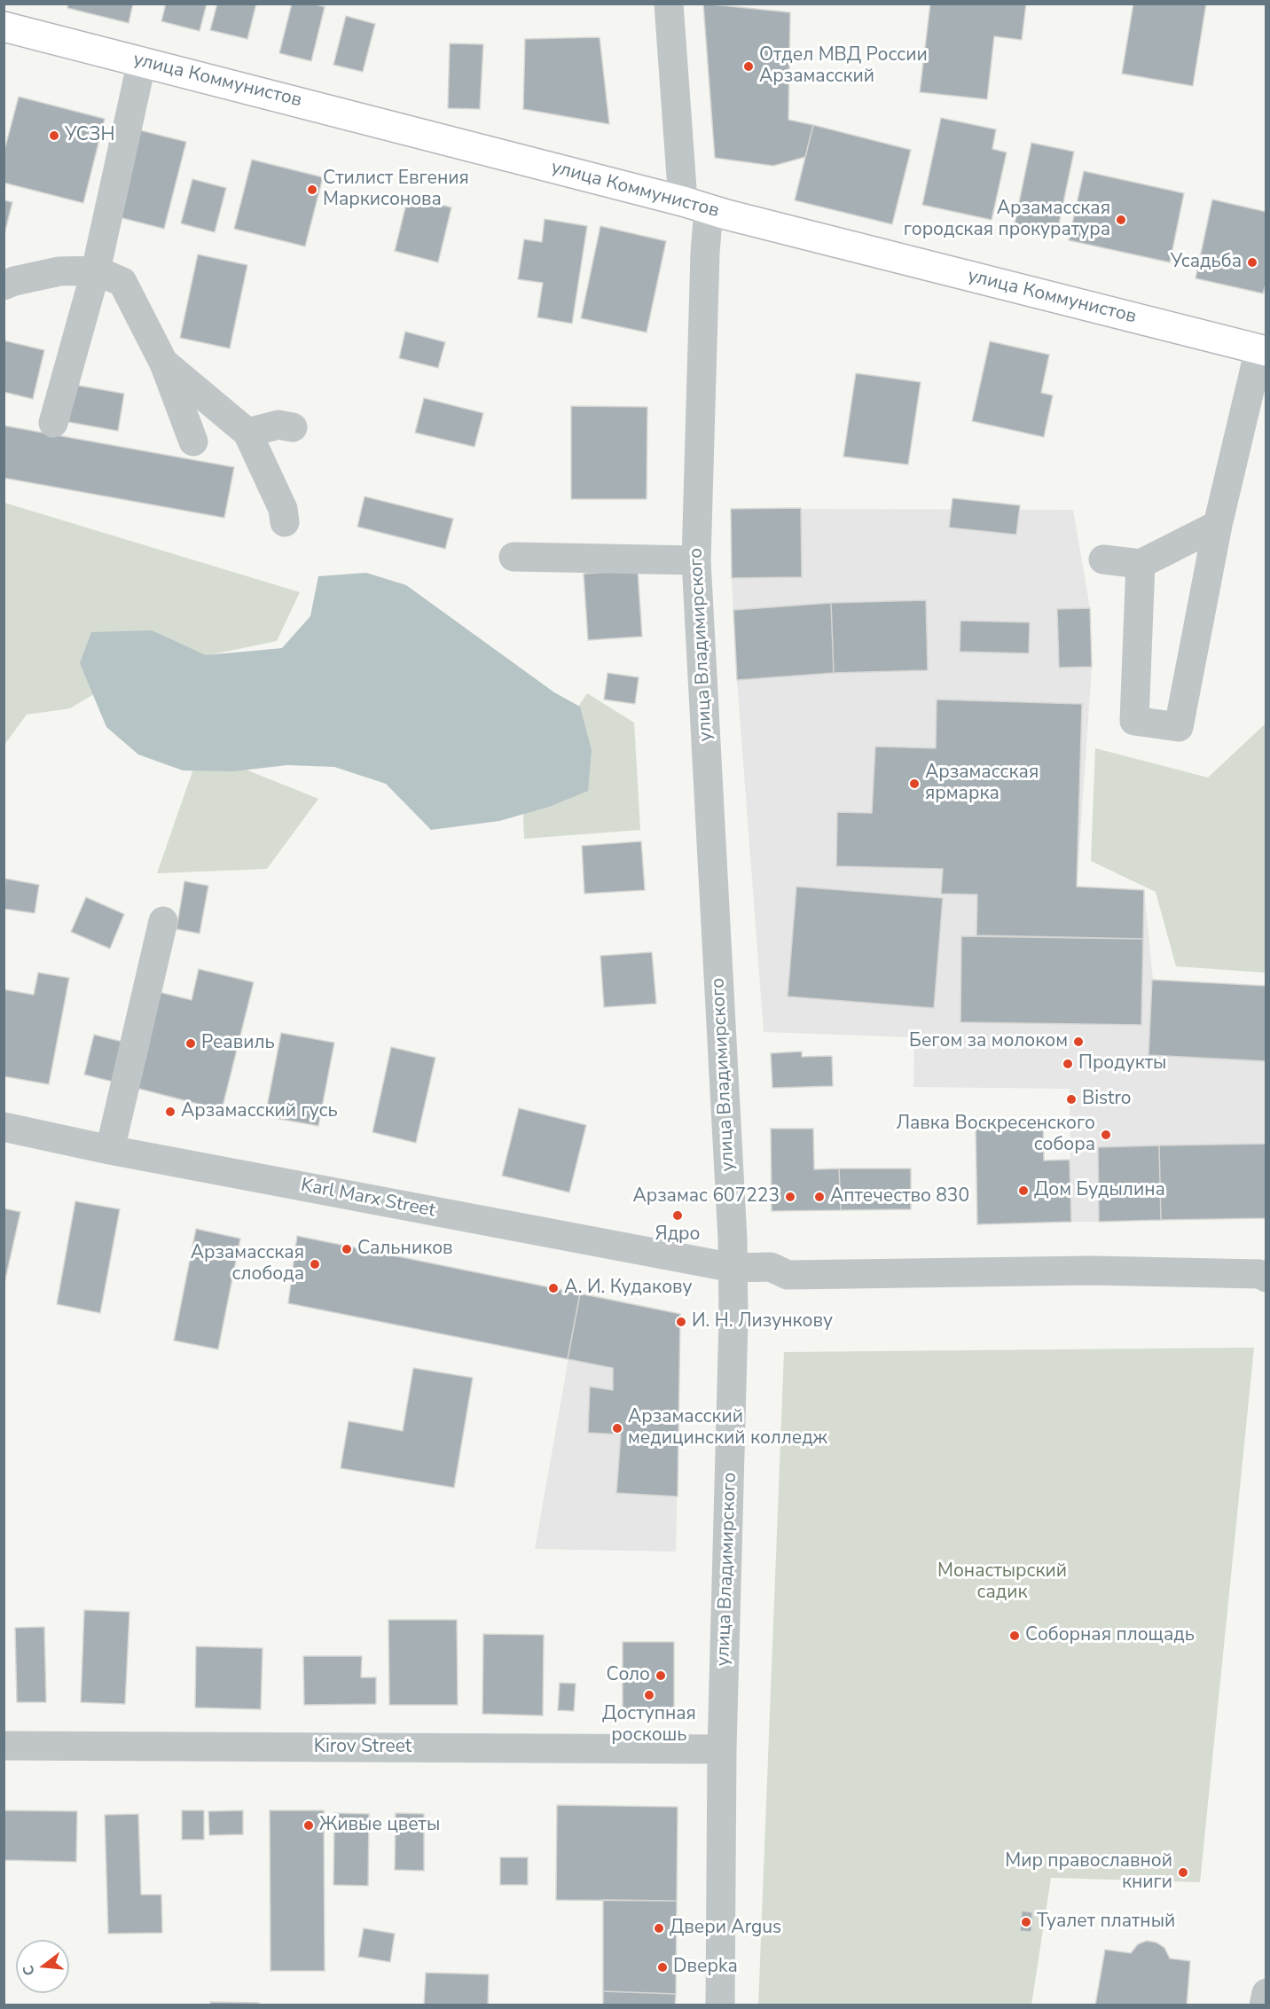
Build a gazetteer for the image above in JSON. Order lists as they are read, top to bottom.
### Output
{
  "streets": {
    "main road": ["улица Коммунистов"],
    "street": ["улица Владимирского", "Karl Marx Street", "Kirov Street"]
  },
  "crossings": [
    ["улица Коммунистов", "улица Владимирского"],
    ["улица Владимирского", "Karl Marx Street"],
    ["улица Владимирского", "Kirov Street"]
  ],
  "parks": ["Монастырский садик"],
  "places": [
    "Отдел МВД России Арзамасский",
    "УСЗН",
    "Стилист Евгения Маркисонова",
    "Арзамасская городская прокуратура",
    "Усадьба",
    "Арзамасская ярмарка",
    "Бегом за молоком",
    "Реавиль",
    "Продукты",
    "Bistro",
    "Арзамасский гусь",
    "Лавка Воскресенского собора",
    "Дом Будылина",
    "Арзамас 607223",
    "Аптечество 830",
    "Ядро",
    "Сальников",
    "Арзамасская слобода",
    "А. И. Кудакову",
    "И. Н. Лизункову",
    "Арзамасский медицинский колледж",
    "Соборная площадь",
    "Соло",
    "Доступная роскошь",
    "Живые цветы",
    "Мир православной книги",
    "Туалет платный",
    "Двери Argus",
    "Dверkа"
  ],
  "north": "left"
}
